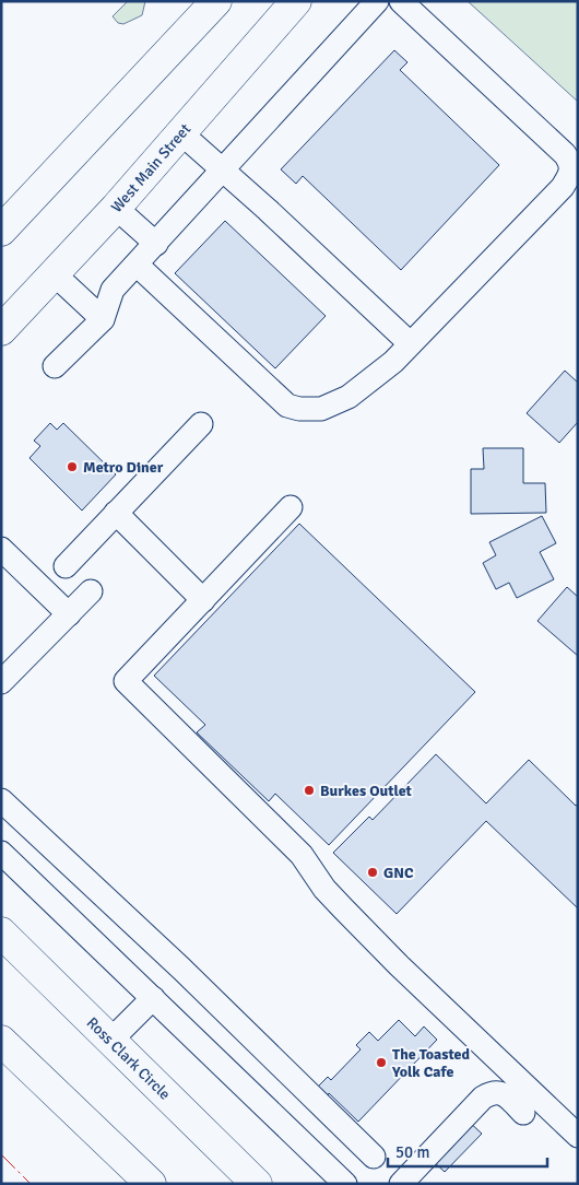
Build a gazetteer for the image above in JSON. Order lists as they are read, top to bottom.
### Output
{
  "streets": {
    "main road": ["West Main Street", "Ross Clark Circle"]
  },
  "places": [
    "Metro Diner",
    "Burkes Outlet",
    "GNC",
    "The Toasted Yolk Cafe"
  ],
  "scale_bar": "50 m"
}
